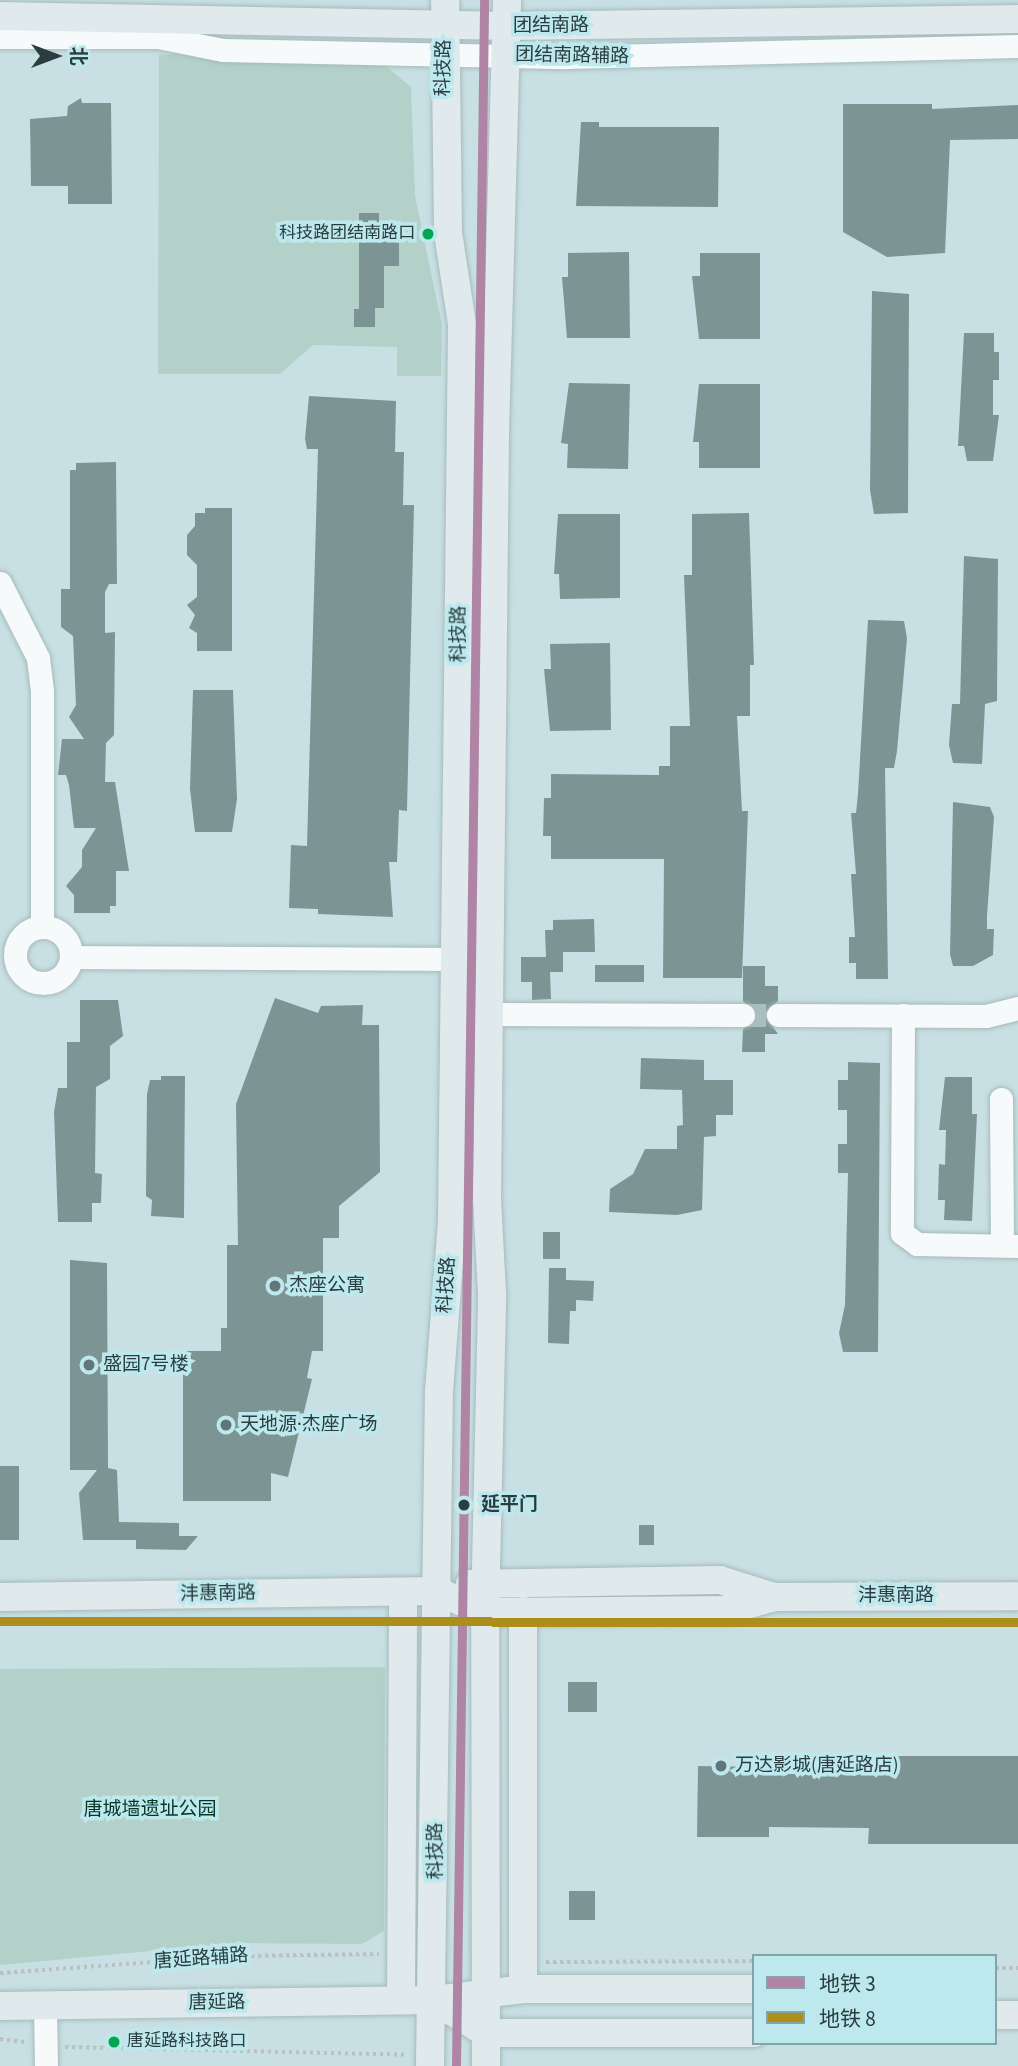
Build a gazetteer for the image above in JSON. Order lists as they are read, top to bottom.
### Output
{
  "streets": {
    "main road": [
      "团结南路",
      "科技路",
      "沣惠南路",
      "唐延路"
    ],
    "street": ["团结南路辅路"],
    "path": ["唐延路辅路"]
  },
  "crossings": [
    ["团结南路", "团结南路辅路"],
    ["团结南路", "科技路"],
    ["团结南路辅路", "科技路"],
    ["科技路", "沣惠南路"],
    ["科技路", "唐延路"]
  ],
  "parks": ["唐城墙遗址公园"],
  "places": [
    "科技路团结南路口",
    "杰座公寓",
    "盛园7号楼",
    "天地源·杰座广场",
    "延平门",
    "万达影城(唐延路店)",
    "唐延路科技路口"
  ],
  "lines": ["metro line 3", "metro line 8"],
  "legend": ["地铁 3", "地铁 8"],
  "north": "right"
}
